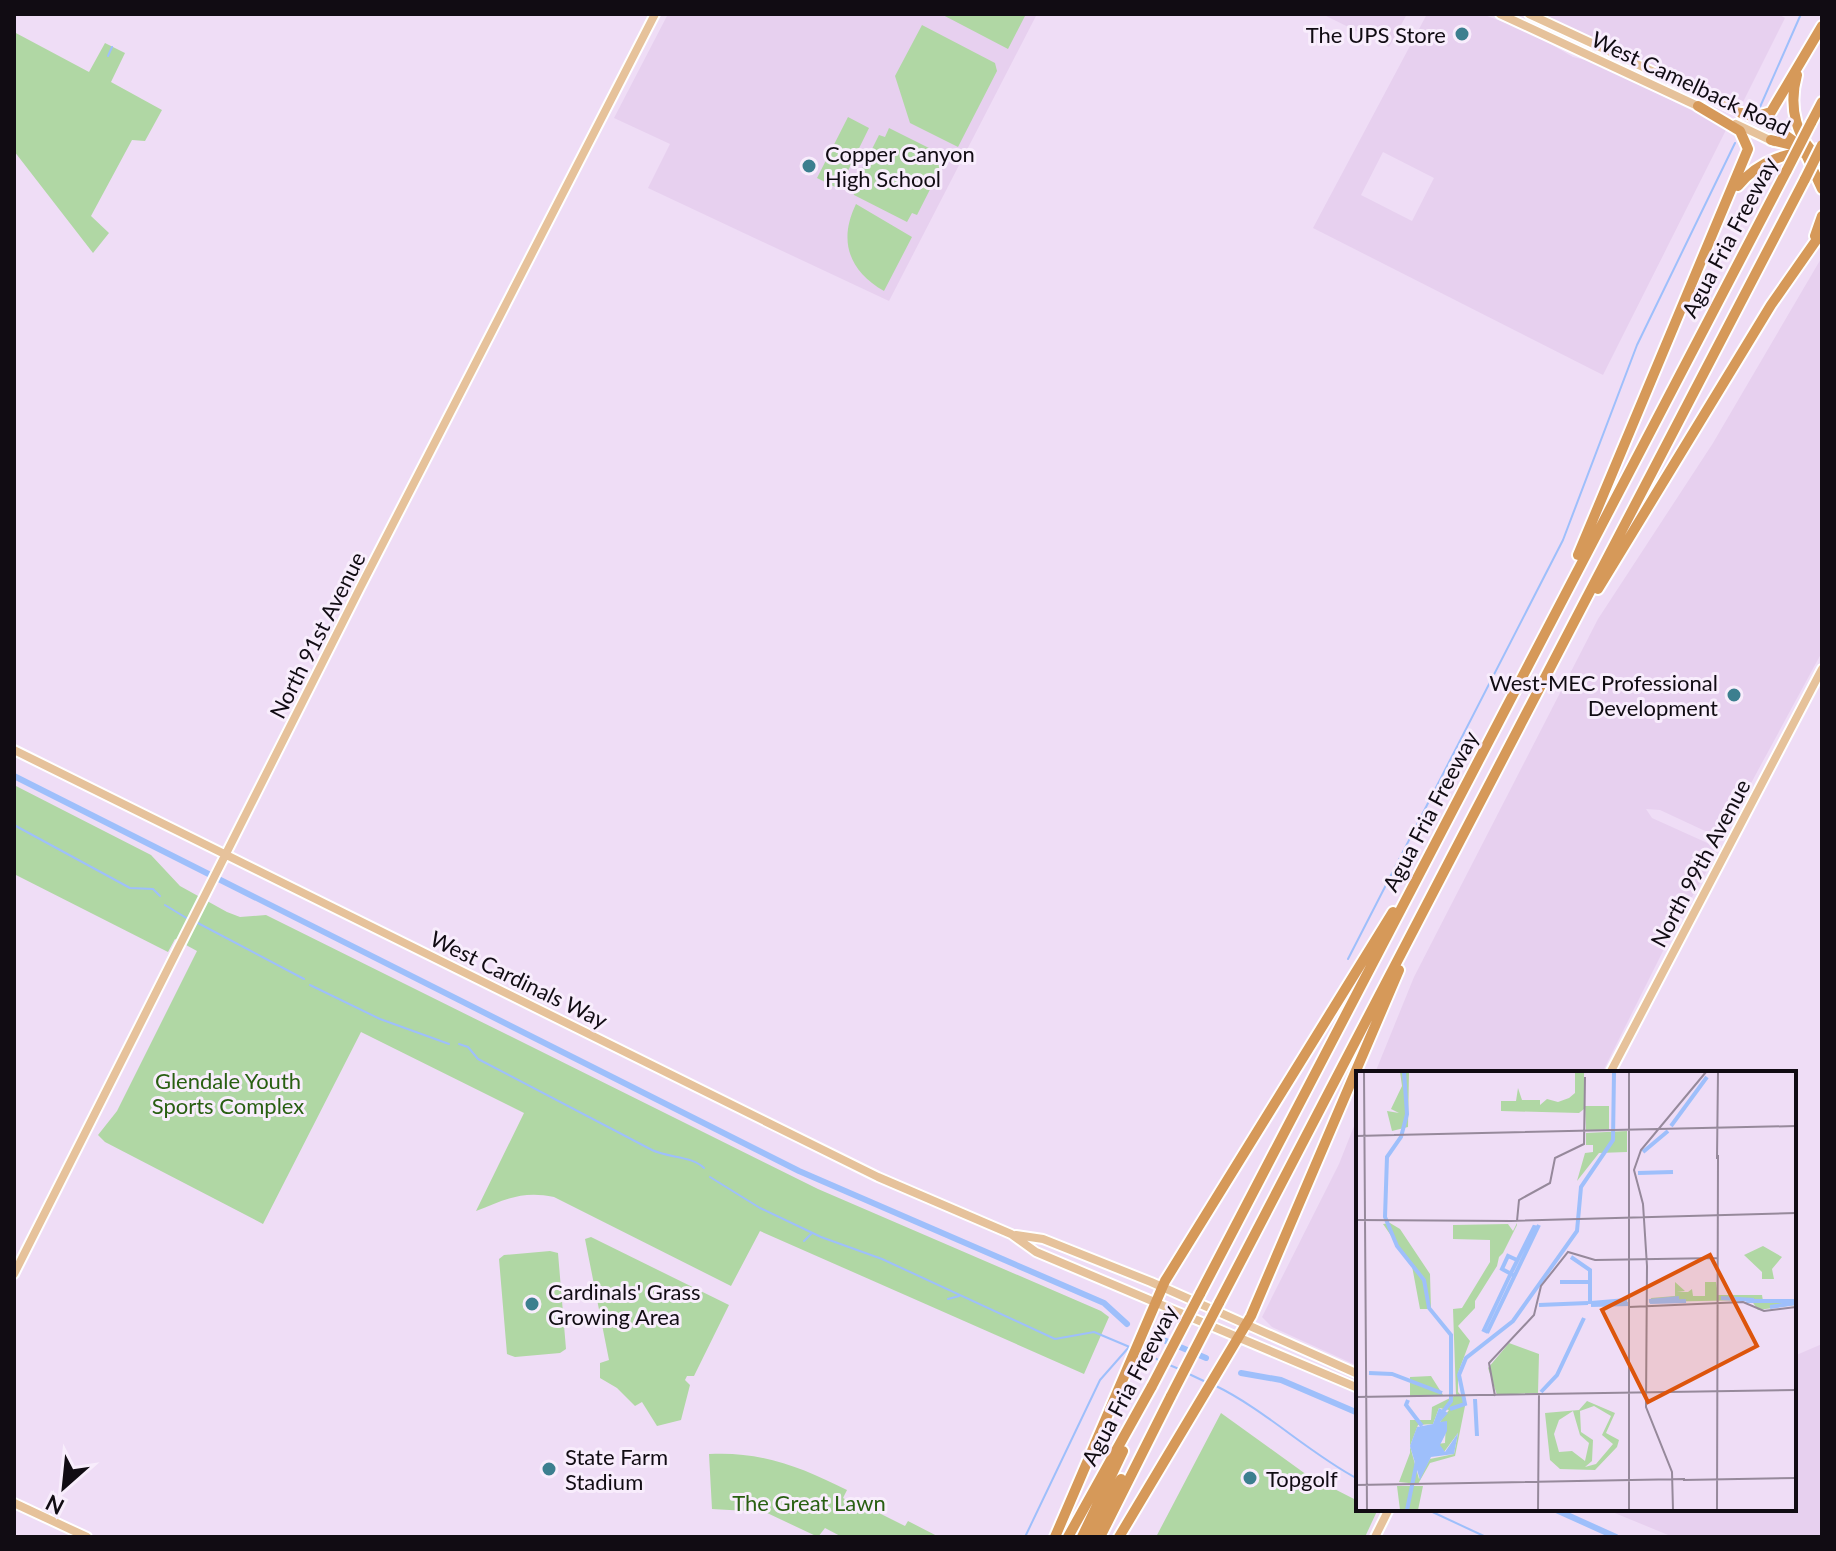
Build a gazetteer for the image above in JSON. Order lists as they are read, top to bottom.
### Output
{
  "streets": {
    "highway": ["Agua Fria Freeway"],
    "main road": [
      "West Camelback Road",
      "North 91st Avenue",
      "North 99th Avenue",
      "West Cardinals Way"
    ]
  },
  "crossings": [
    ["North 91st Avenue", "West Cardinals Way"]
  ],
  "parks": ["Glendale Youth Sports Complex", "The Great Lawn"],
  "places": [
    "The UPS Store",
    "Copper Canyon High School",
    "West-MEC Professional Development",
    "Cardinals' Grass Growing Area",
    "State Farm Stadium",
    "Topgolf"
  ],
  "north": "bottom left"
}
